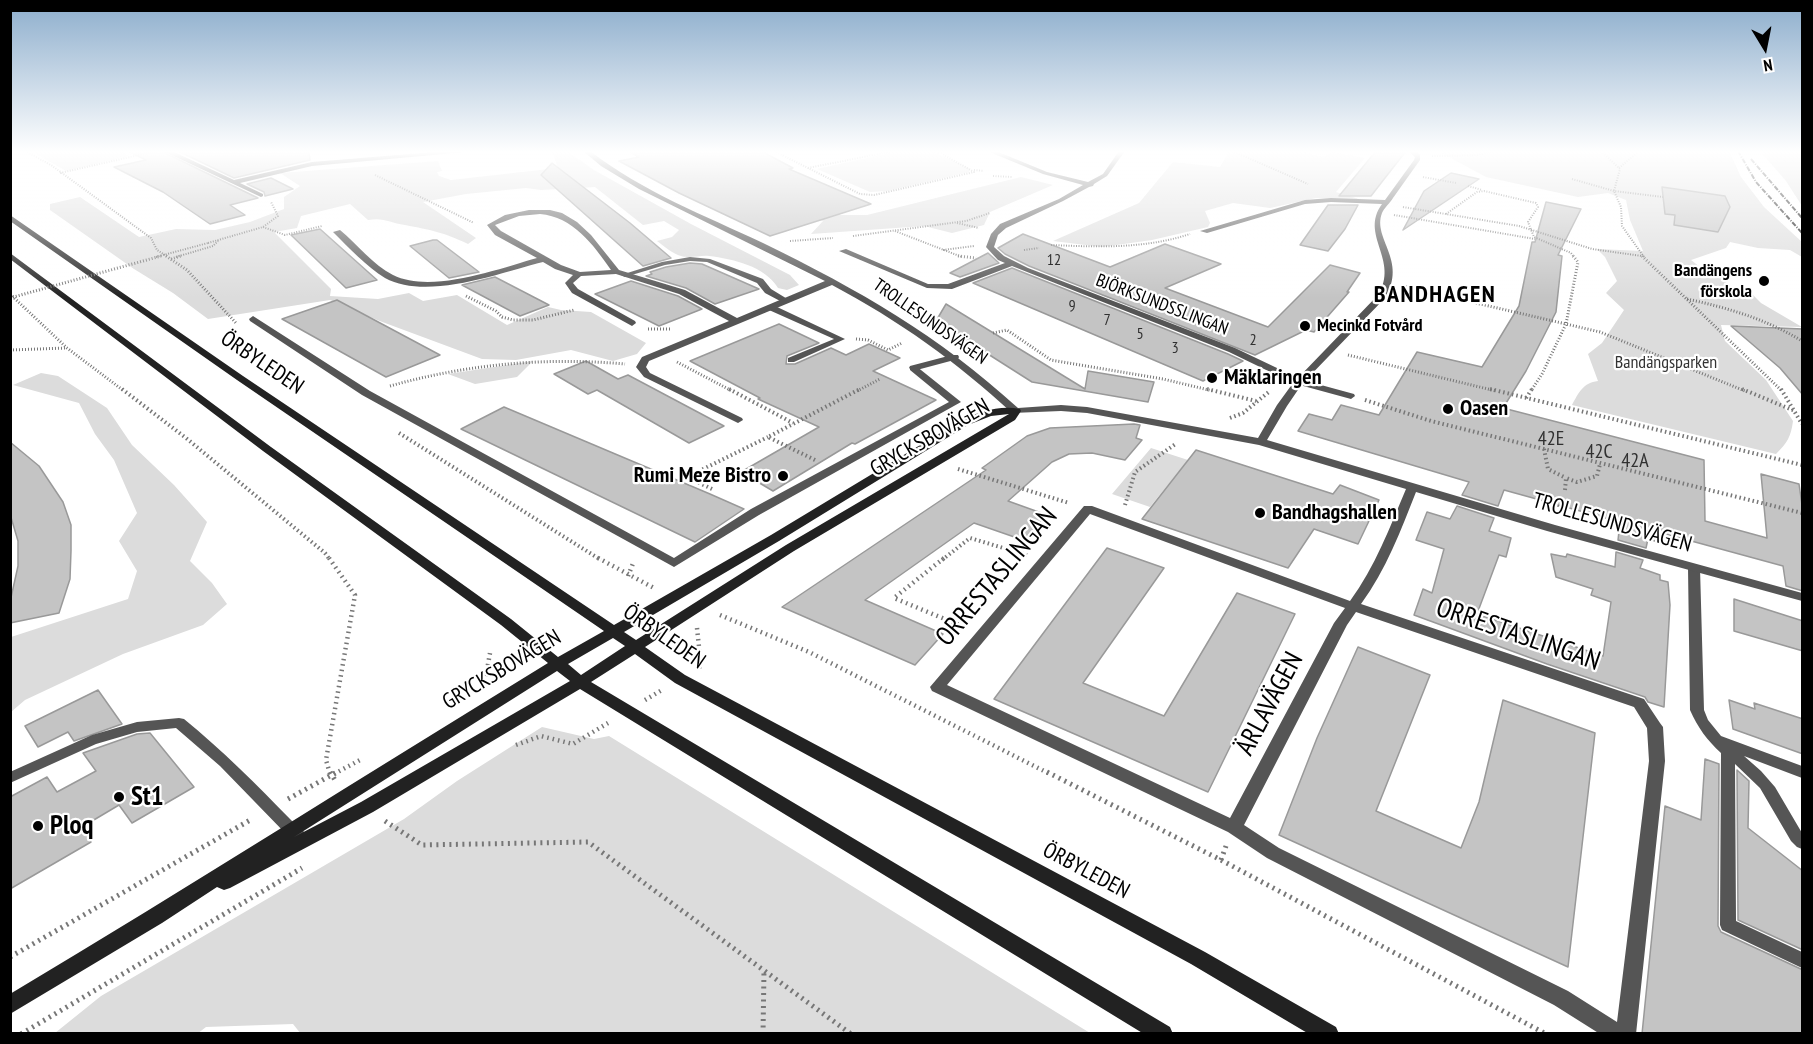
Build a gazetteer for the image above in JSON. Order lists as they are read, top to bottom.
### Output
{
  "streets": {
    "main road": ["ÖRBYLEDEN", "GRYCKSBOVÄGEN"],
    "street": [
      "BJÖRKSUNDSSLINGAN",
      "TROLLESUNDSVÄGEN",
      "ORRESTASLINGAN",
      "ÄRLAVÄGEN"
    ]
  },
  "crossings": [
    ["TROLLESUNDSVÄGEN", "GRYCKSBOVÄGEN"],
    ["ÖRBYLEDEN", "GRYCKSBOVÄGEN"],
    ["ORRESTASLINGAN", "ÄRLAVÄGEN"]
  ],
  "districts": ["BANDHAGEN"],
  "parks": ["Bandängsparken"],
  "places": [
    "Bandängens förskola",
    "Mecinkd Fotvård",
    "Mäklaringen",
    "Oasen",
    "Rumi Meze Bistro",
    "Bandhagshallen",
    "St1",
    "Ploq"
  ],
  "house_numbers": [
    "12",
    "9",
    "7",
    "5",
    "2",
    "3",
    "42E",
    "42C",
    "42A"
  ],
  "north": "bottom"
}
